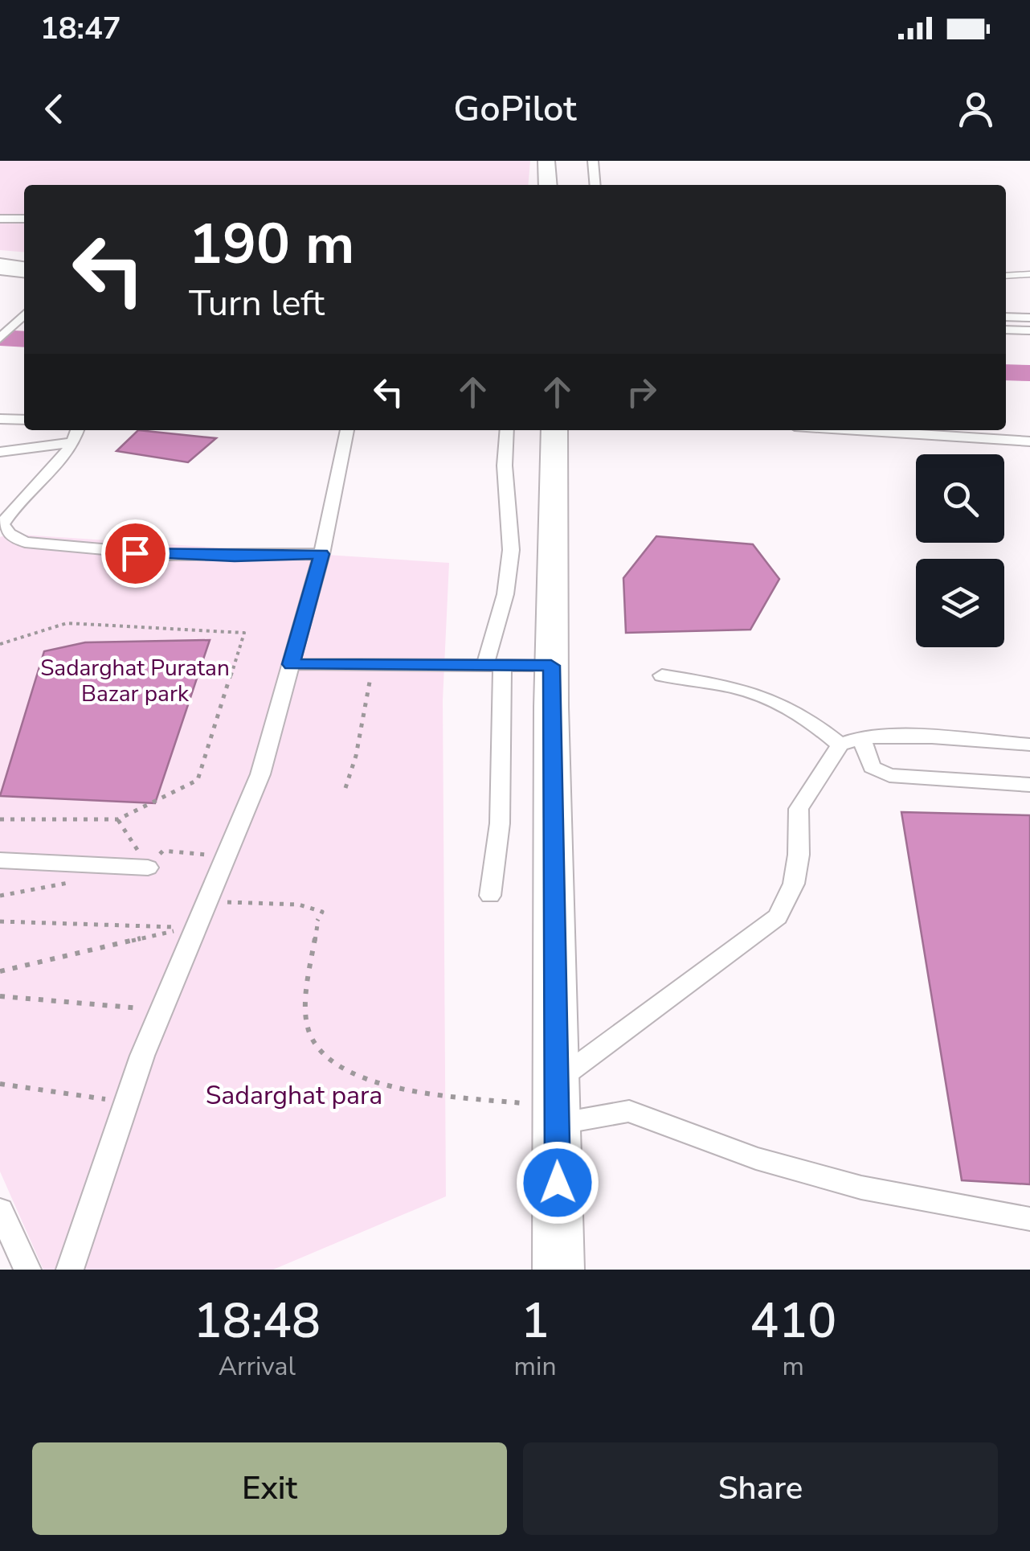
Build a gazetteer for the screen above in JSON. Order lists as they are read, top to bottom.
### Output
{
  "parks": ["Sadarghat Puratan Bazar park", "Sadarghat para"],
  "page": {
    "status": "18:47",
    "header": "GoPilot",
    "turn": ["190 m", "Turn left"],
    "eta": [
      "18:48",
      "Arrival",
      "1",
      "min",
      "410",
      "m"
    ],
    "buttons": ["Exit", "Share"]
  }
}
